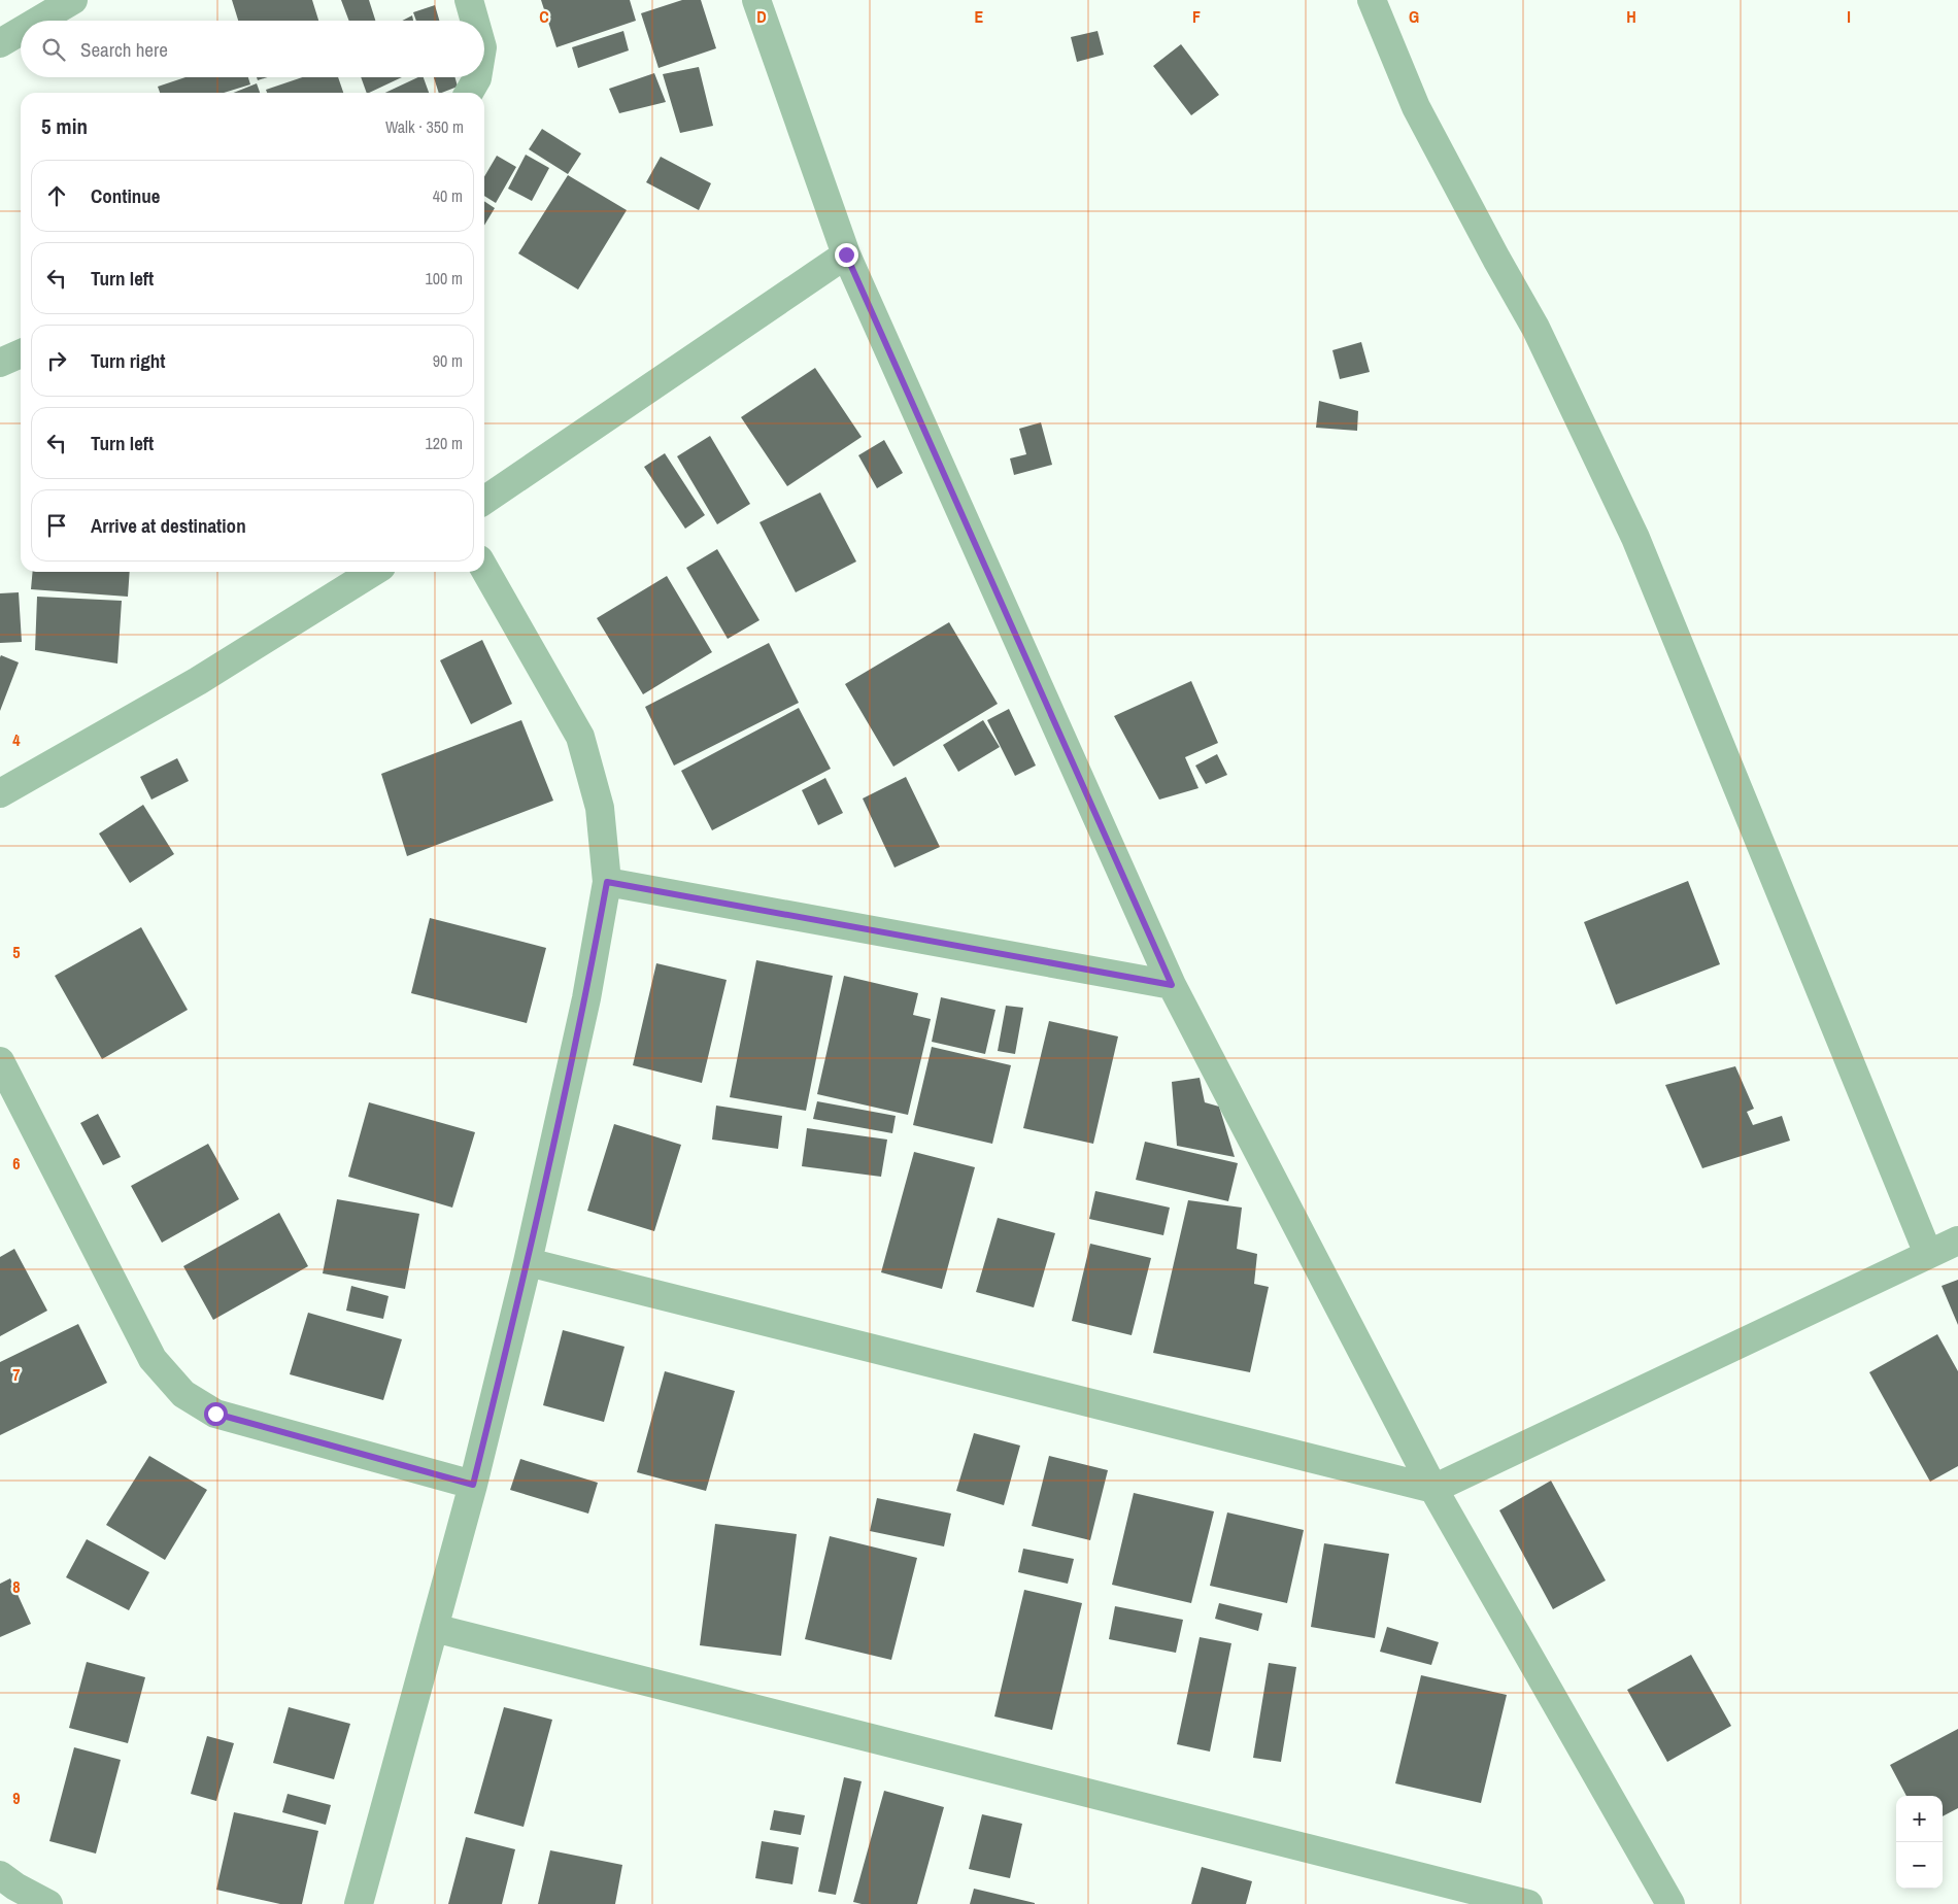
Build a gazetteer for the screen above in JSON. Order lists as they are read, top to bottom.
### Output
{
  "page": {
    "search": "Search here",
    "heading": ["5 min", "Walk · 350 m"],
    "list": [
      ["Continue", "40 m"],
      ["Turn left", "100 m"],
      ["Turn right", "90 m"],
      ["Turn left", "120 m"],
      "Arrive at destination"
    ],
    "map_buttons": ["+", "−"]
  },
  "grid": {
    "columns": [
      "C",
      "D",
      "E",
      "F",
      "G",
      "H",
      "I"
    ],
    "rows": [
      "4",
      "5",
      "6",
      "7",
      "8",
      "9"
    ]
  }
}
